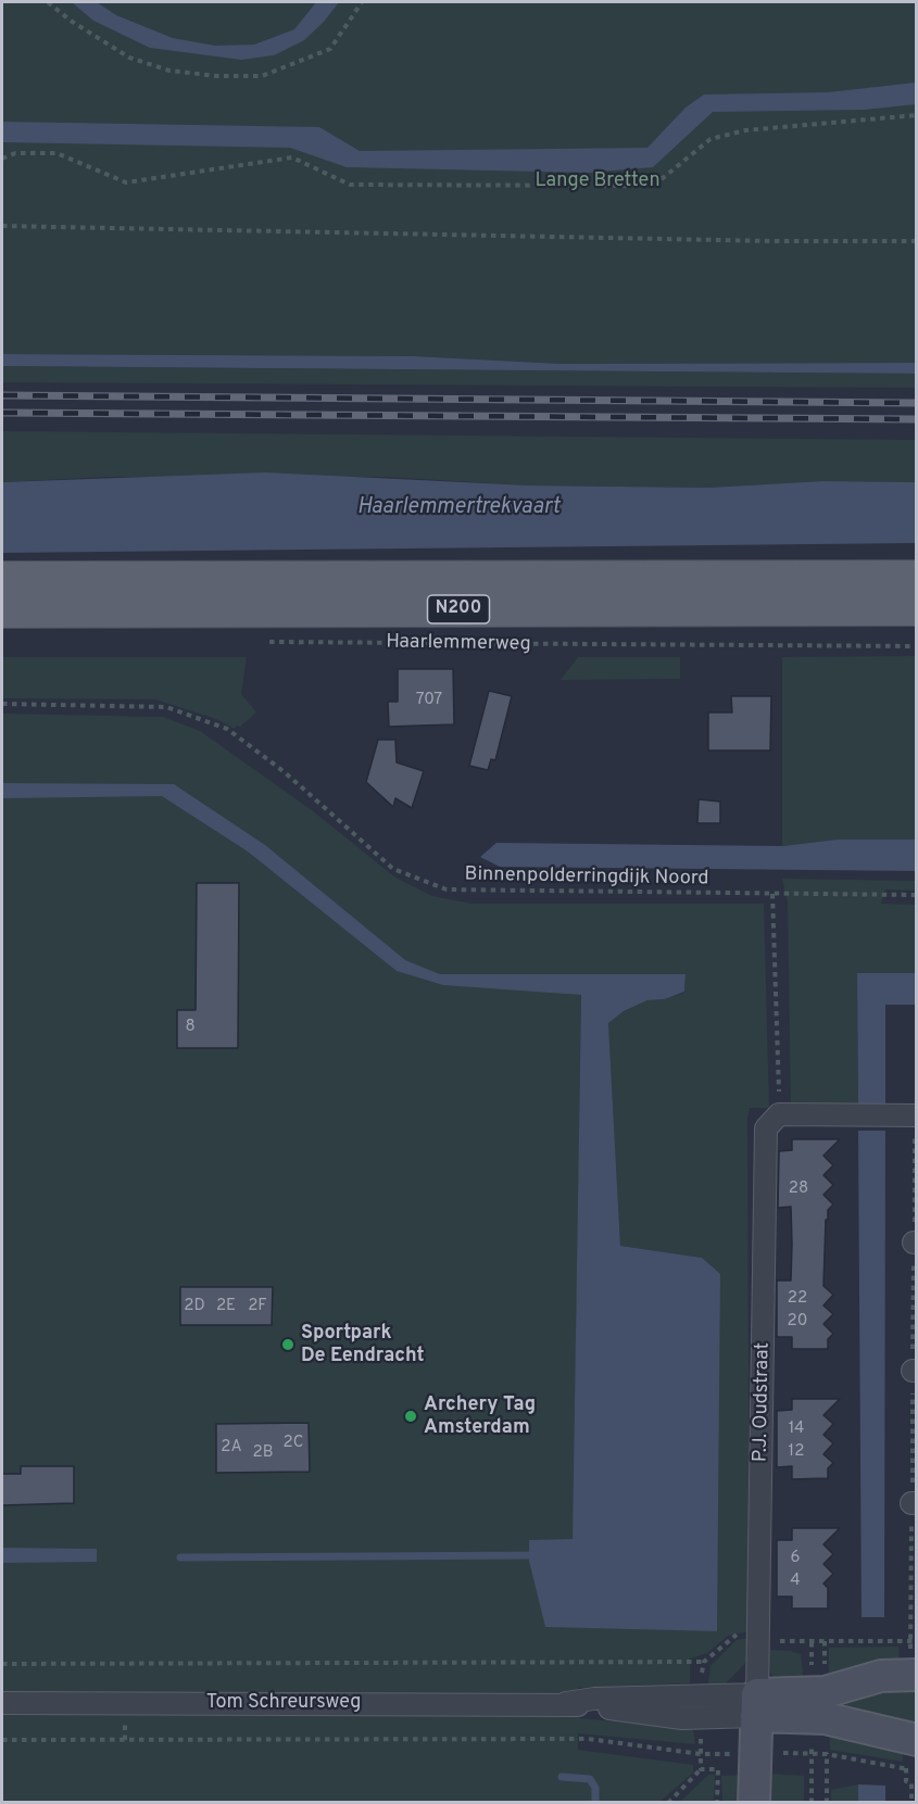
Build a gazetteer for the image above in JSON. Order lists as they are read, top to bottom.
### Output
{
  "streets": {
    "main road": ["N200", "Haarlemmerweg"],
    "street": ["P.J. Oudstraat", "Tom Schreursweg"],
    "path": ["Binnenpolderringdijk Noord"]
  },
  "crossings": [
    ["P.J. Oudstraat", "Tom Schreursweg"]
  ],
  "water": ["Haarlemmertrekvaart"],
  "parks": ["Lange Bretten"],
  "places": ["Sportpark De Eendracht", "Archery Tag Amsterdam"],
  "house_numbers": [
    "707",
    "8",
    "28",
    "22",
    "2D",
    "2E",
    "2F",
    "20",
    "14",
    "2C",
    "2A",
    "12",
    "2B",
    "6",
    "4"
  ]
}
